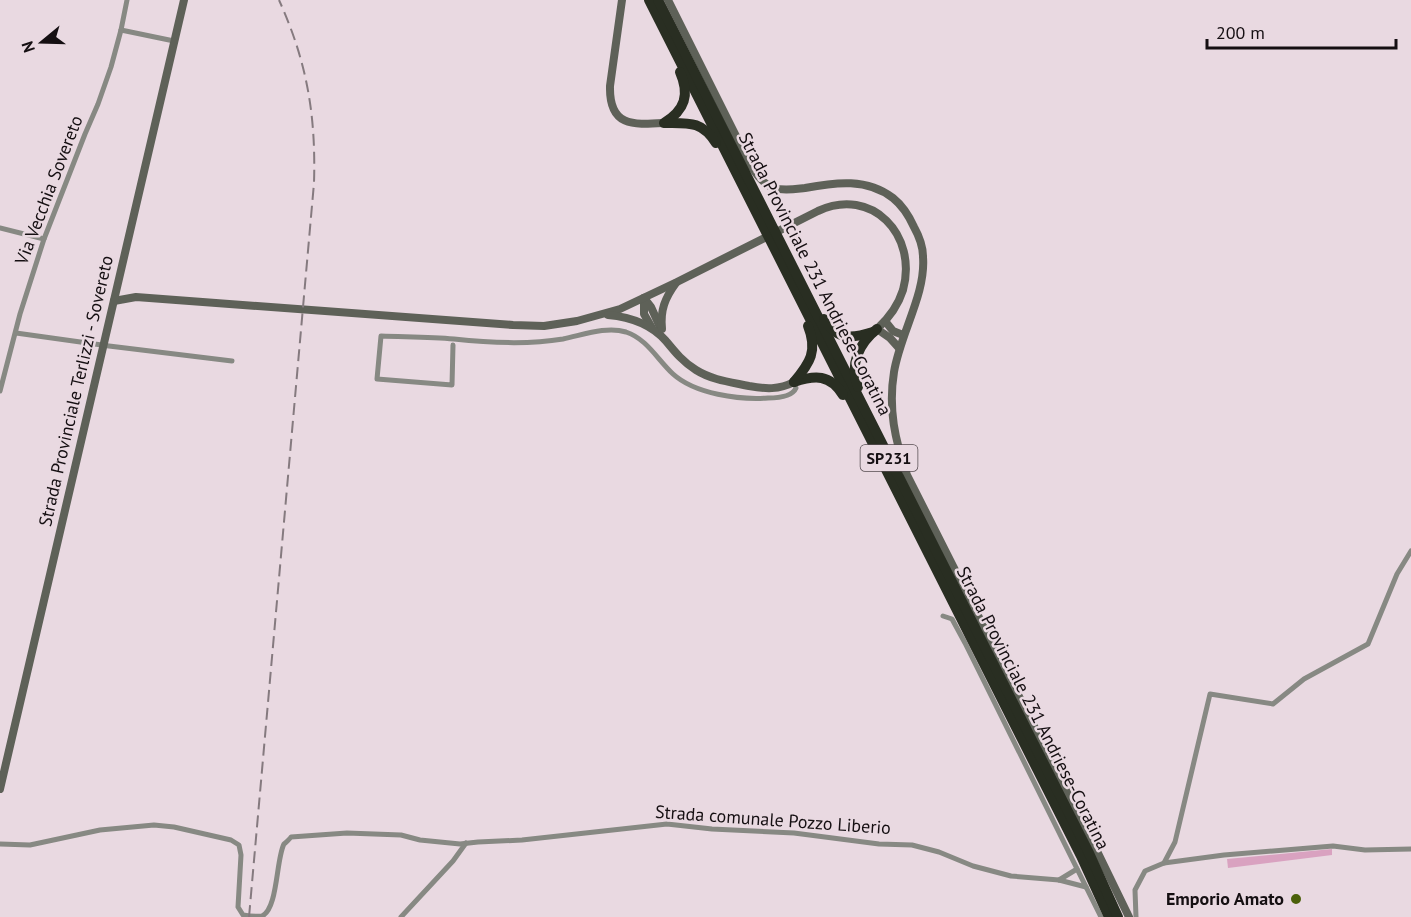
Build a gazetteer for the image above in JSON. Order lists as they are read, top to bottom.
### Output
{
  "streets": {
    "highway": ["Strada Provinciale 231 Andriese-Coratina", "SP231"],
    "main road": ["Strada Provinciale Terlizzi - Sovereto"],
    "street": ["Via Vecchia Sovereto", "Strada comunale Pozzo Liberio"]
  },
  "crossings": [
    ["Strada Provinciale 231 Andriese-Coratina", "SP231"]
  ],
  "places": ["Emporio Amato"],
  "scale_bar": "200 m",
  "north": "left"
}
